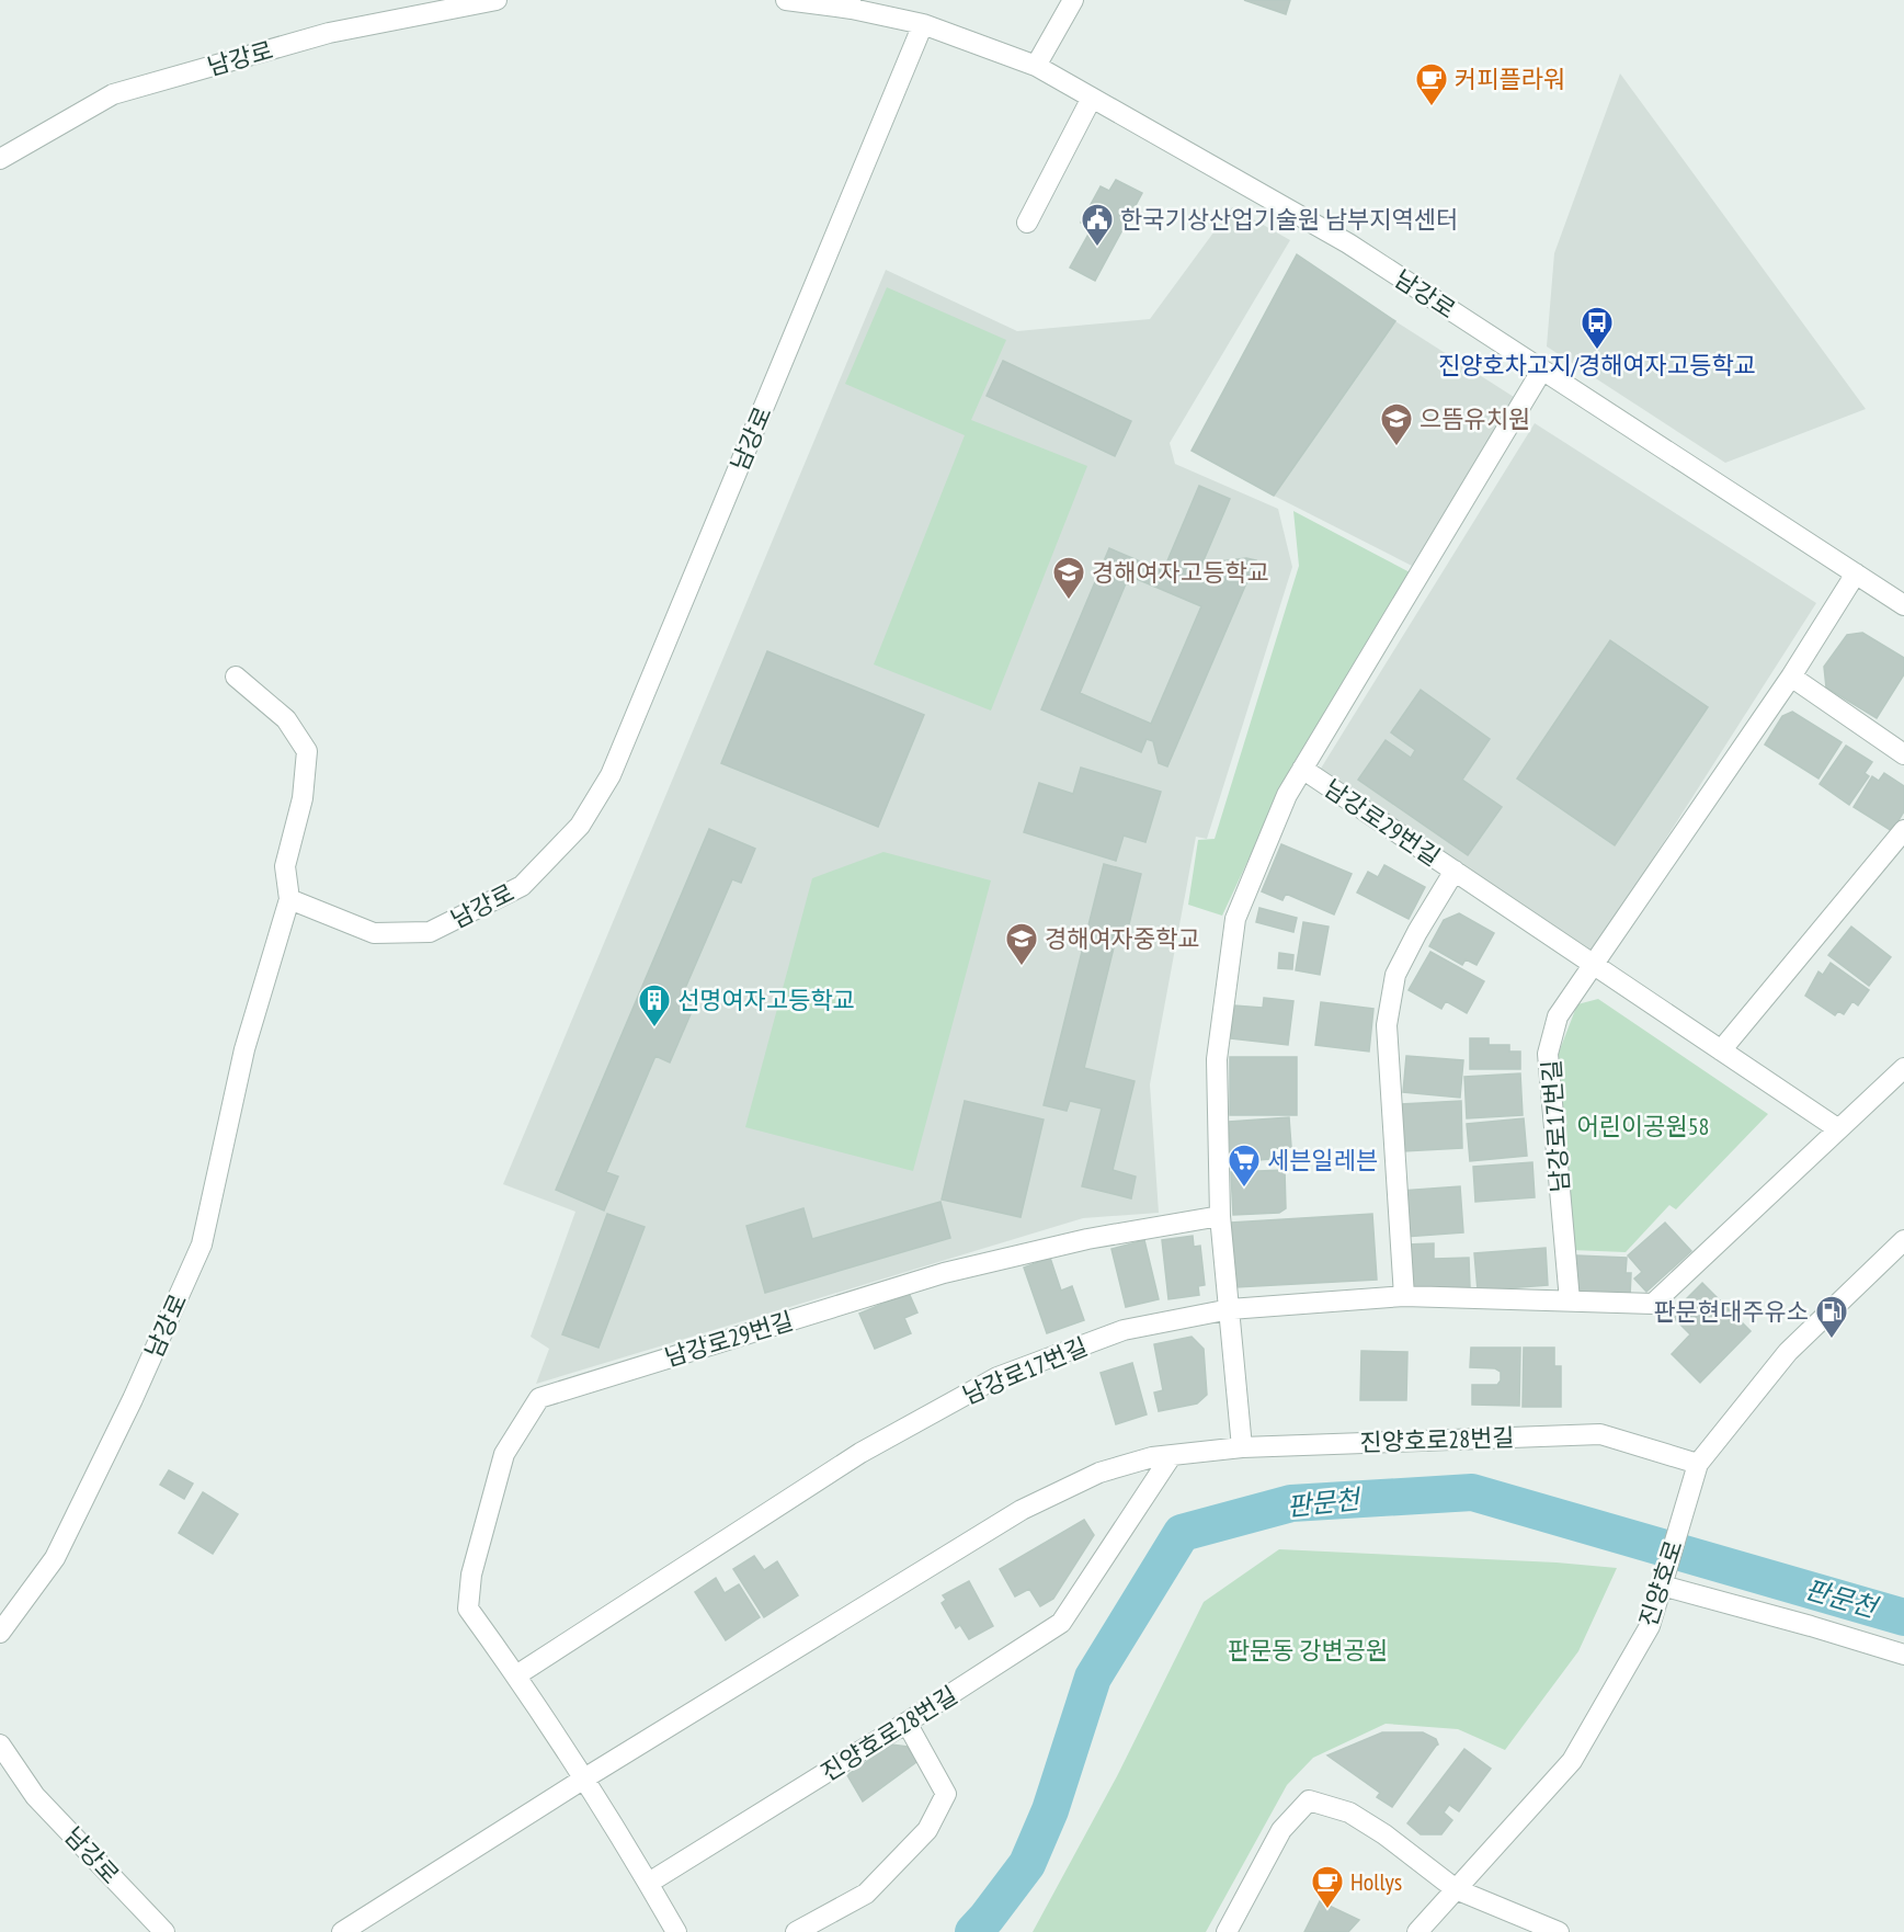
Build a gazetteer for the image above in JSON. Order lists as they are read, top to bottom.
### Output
{
  "streets": {
    "street": [
      "남강로",
      "남강로29번길",
      "남강로17번길",
      "진양호로28번길",
      "진양호로"
    ]
  },
  "crossings": [
    ["남강로", "남강로29번길"],
    ["남강로", "남강로17번길"],
    ["남강로29번길", "남강로17번길"],
    ["남강로29번길", "진양호로28번길"],
    ["진양호로28번길", "진양호로"]
  ],
  "water": ["판문천"],
  "parks": ["어린이공원58", "판문동 강변공원"],
  "places": {
    "cafe": ["커피플라워", "Hollys"],
    "public building": ["한국기상산업기술원 남부지역센터"],
    "bus stop": ["진양호차고지/경해여자고등학교"],
    "school or university": ["으뜸유치원", "경해여자고등학교", "경해여자중학교"],
    "building": ["선명여자고등학교"],
    "supermarket": ["세븐일레븐"],
    "fuel station": ["판문현대주유소"]
  }
}
